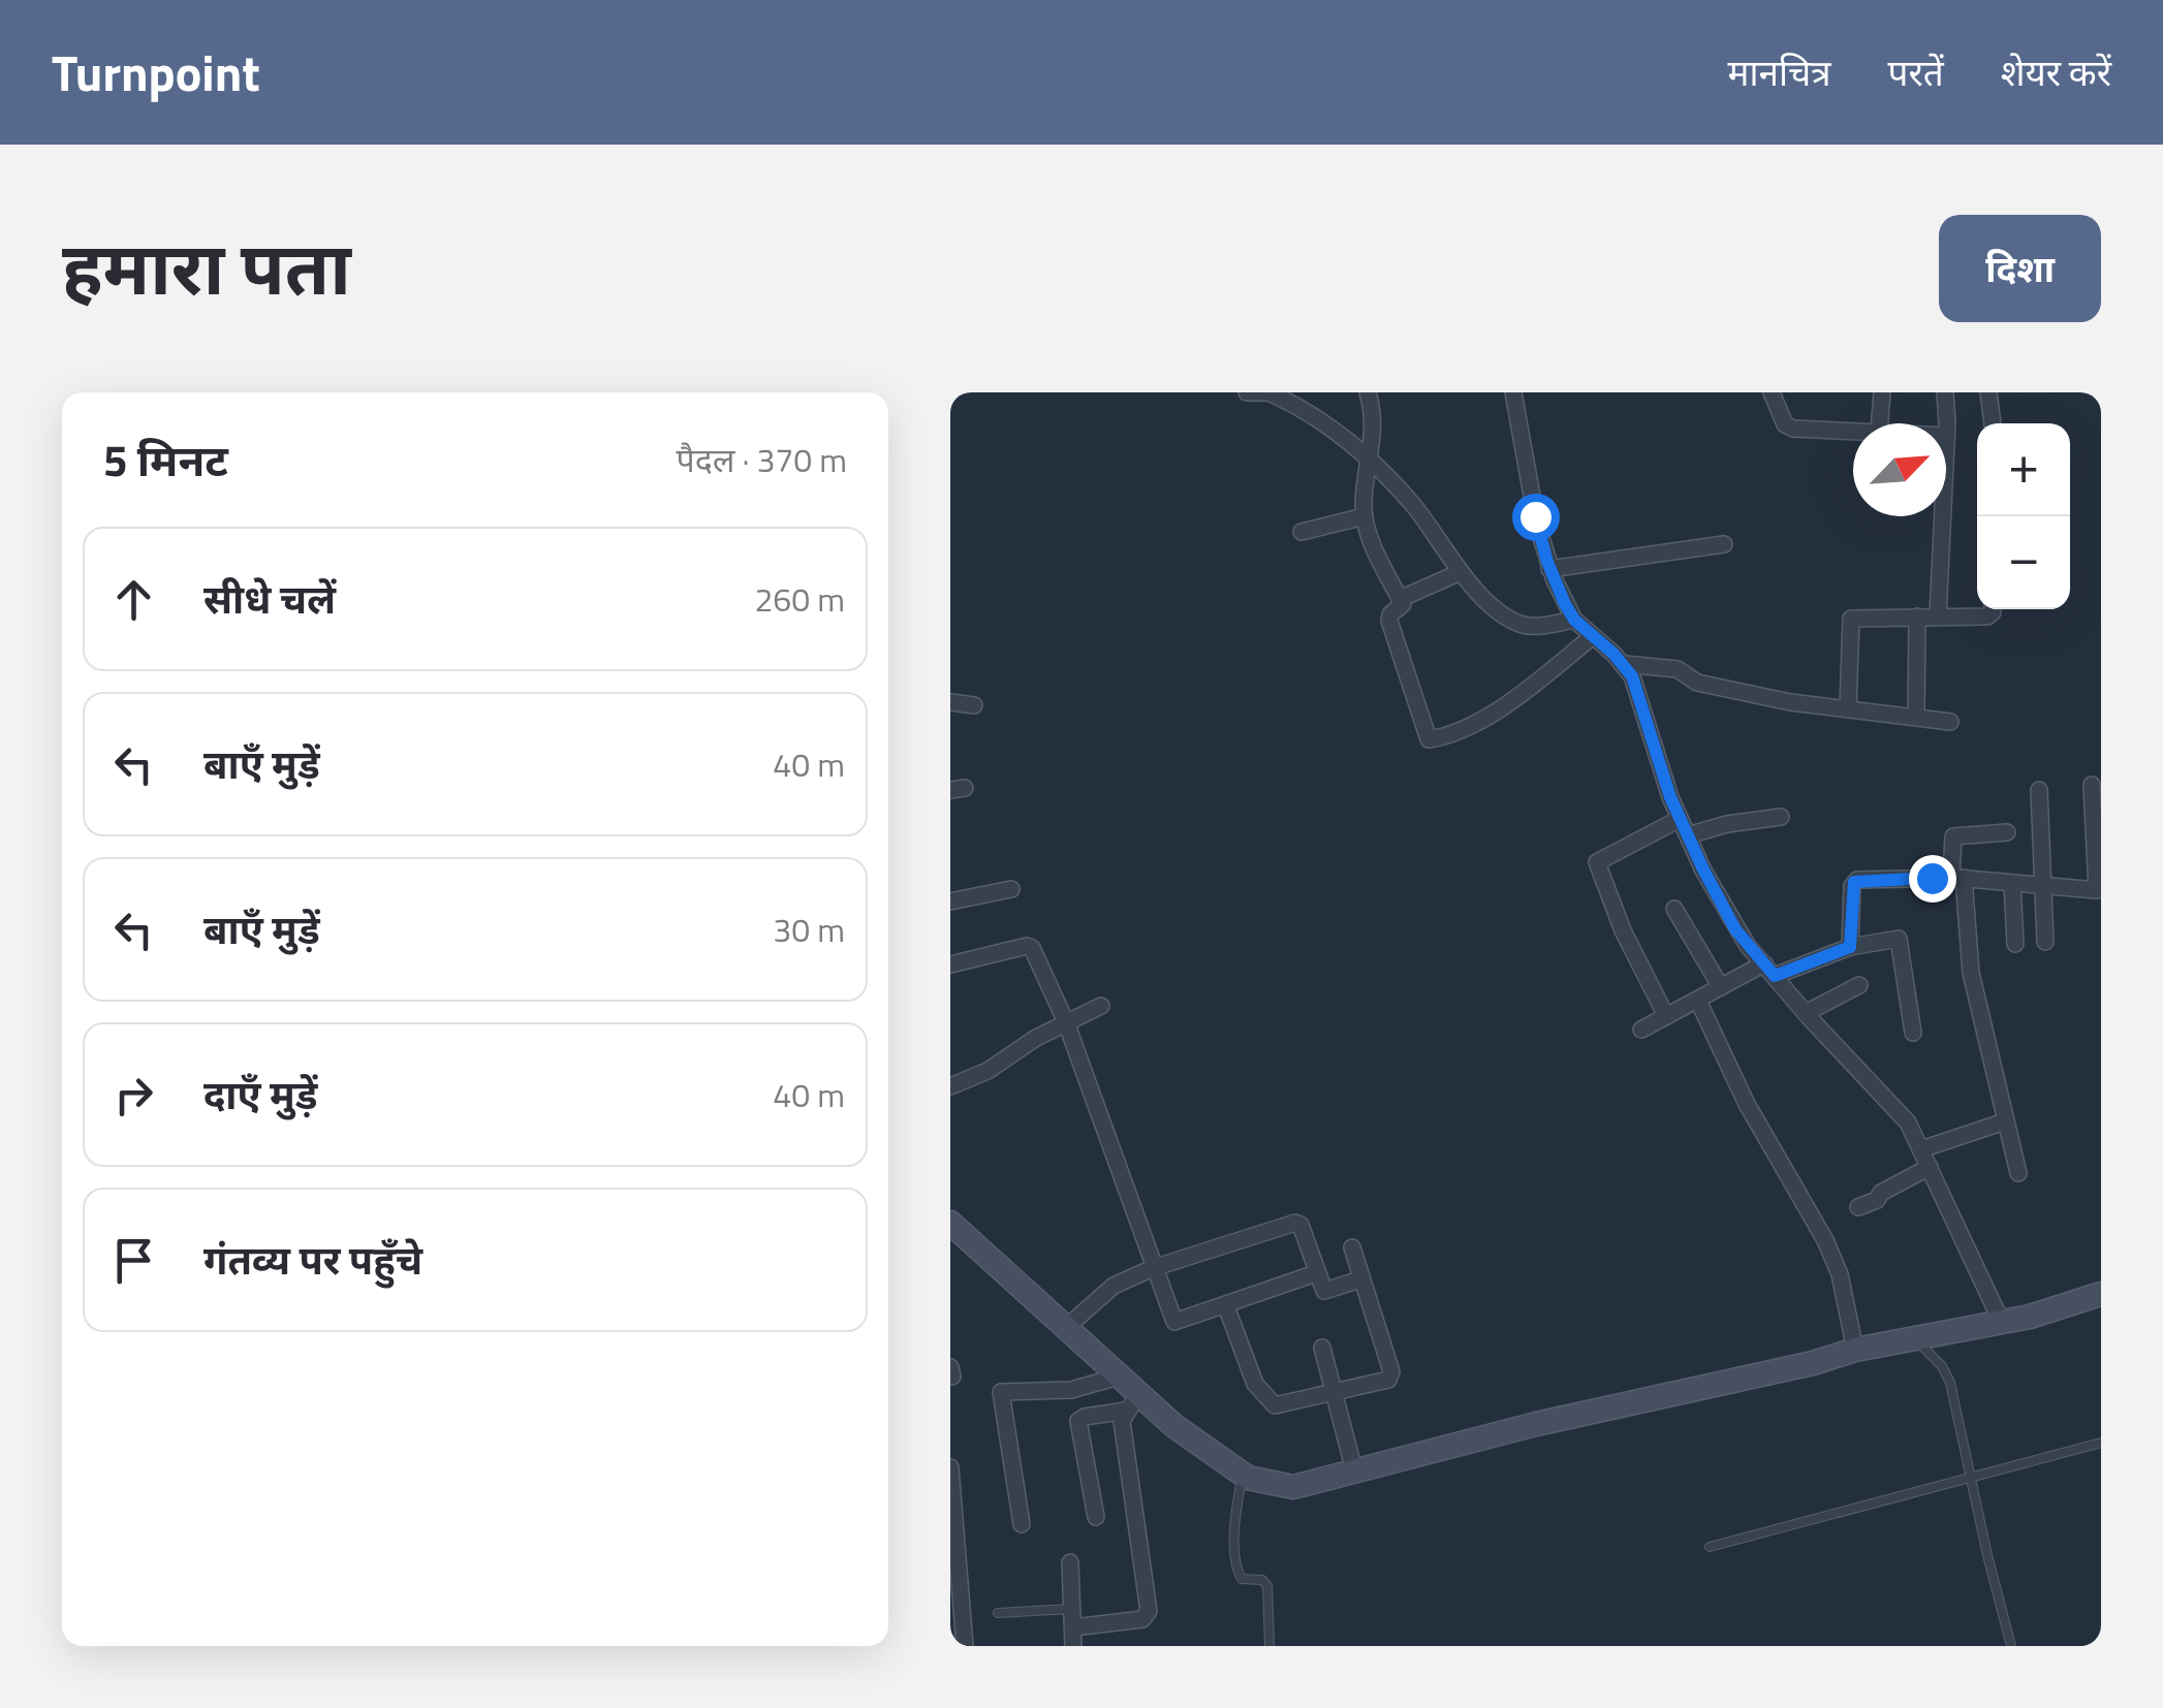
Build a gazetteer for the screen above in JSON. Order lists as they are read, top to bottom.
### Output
{
  "north": "top right",
  "page": {
    "header": "Turnpoint",
    "nav": ["मानचित्र", "परतें", "शेयर करें"],
    "title": "हमारा पता",
    "buttons": "दिशा",
    "heading": ["5 मिनट", "पैदल · 370 m"],
    "map_buttons": ["+", "−"],
    "list": [
      ["सीधे चलें", "260 m"],
      ["बाएँ मुड़ें", "40 m"],
      ["बाएँ मुड़ें", "30 m"],
      ["दाएँ मुड़ें", "40 m"],
      "गंतव्य पर पहुँचे"
    ]
  }
}
